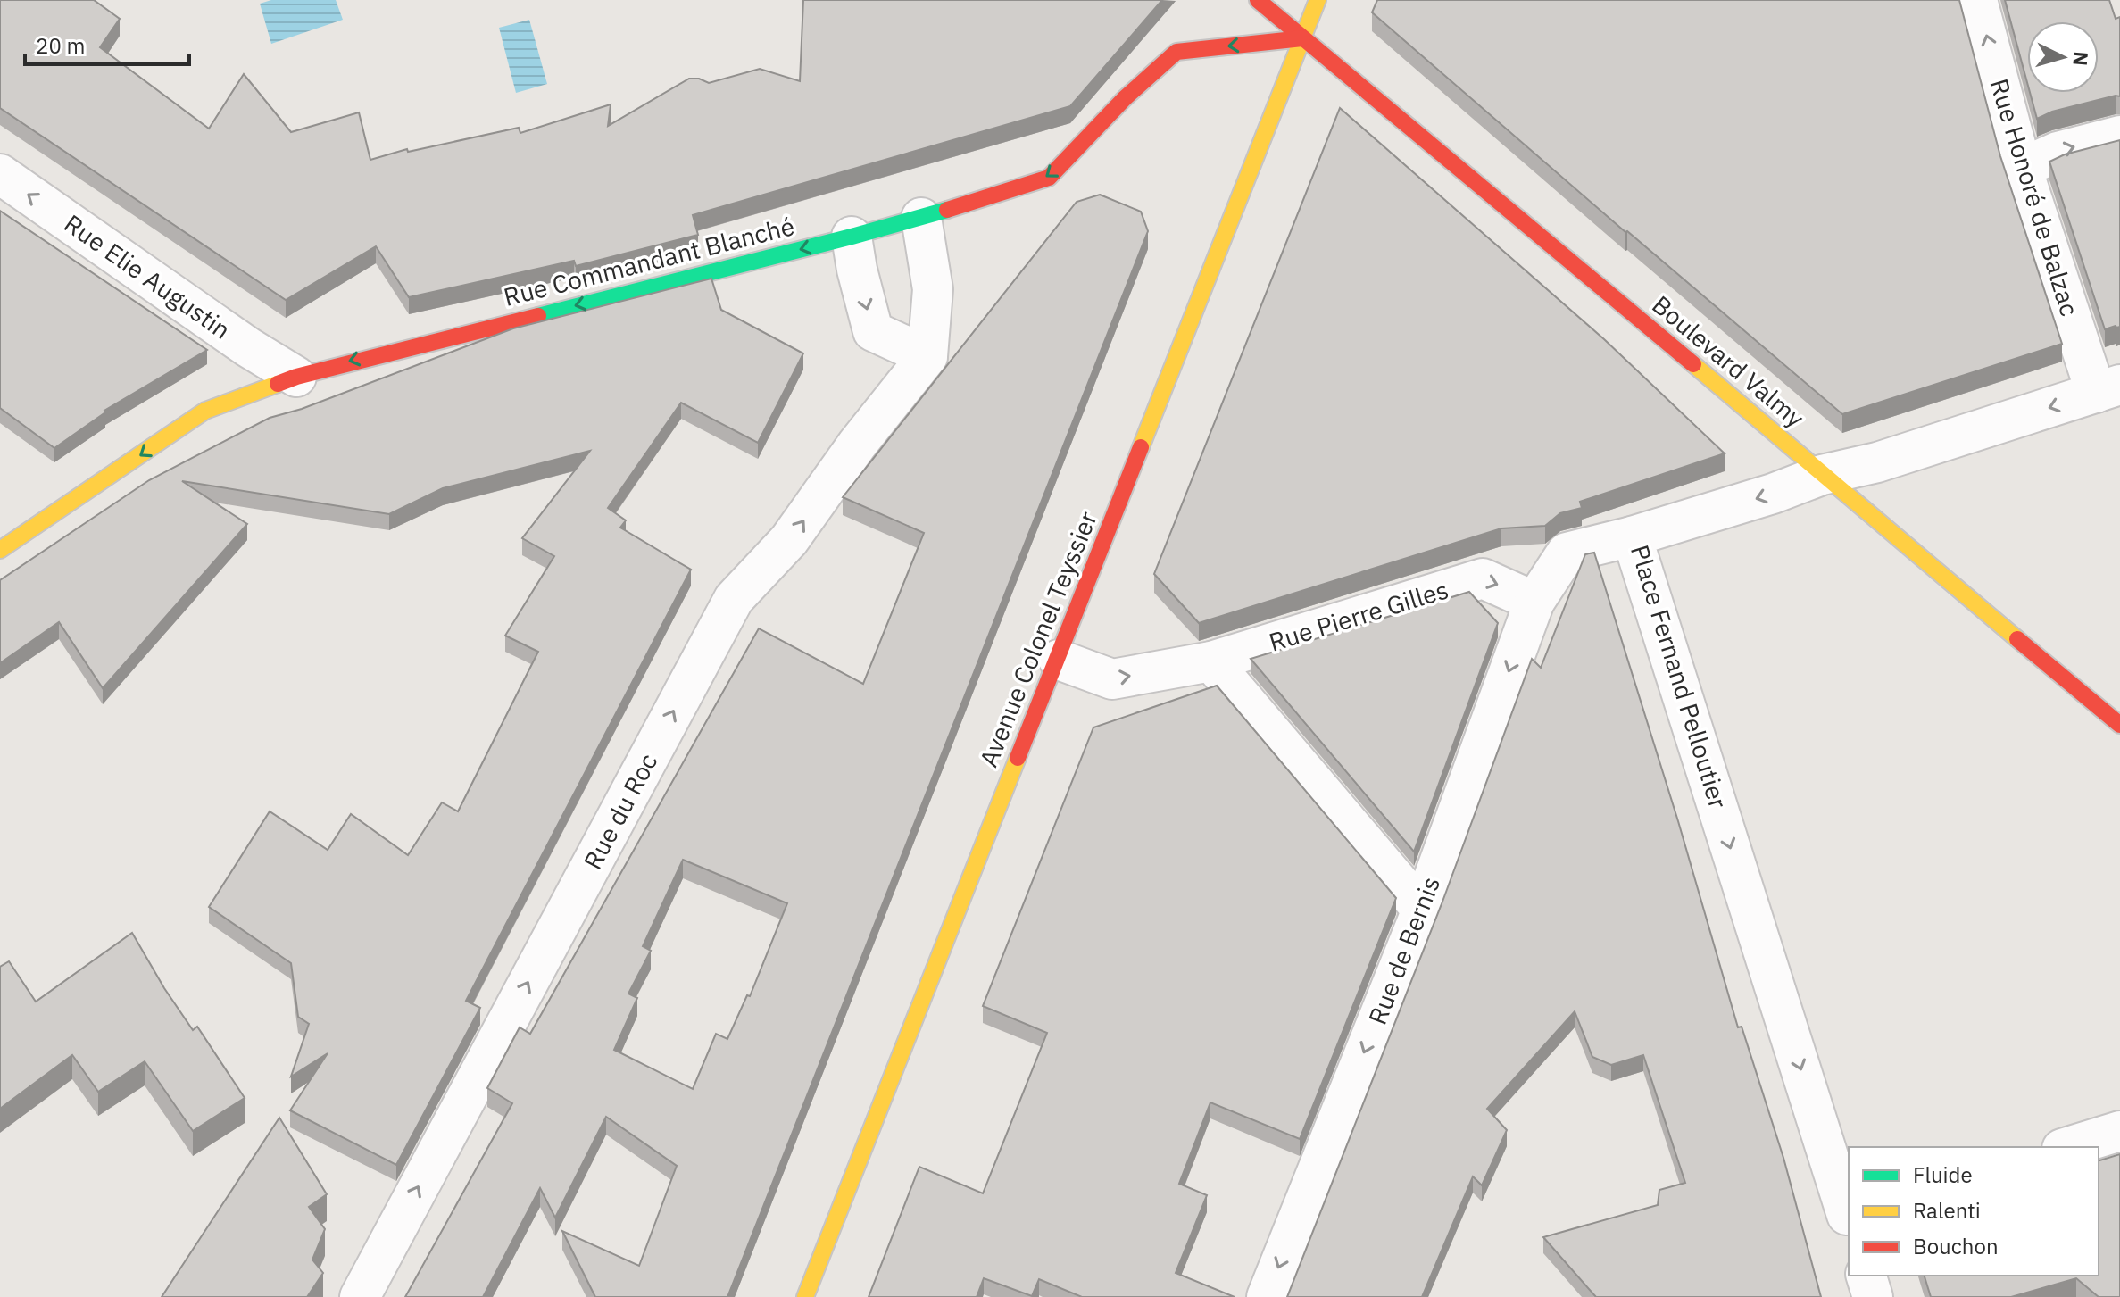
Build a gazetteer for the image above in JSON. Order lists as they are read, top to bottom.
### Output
{
  "streets": {
    "main road": ["Rue Commandant Blanché", "Boulevard Valmy", "Avenue Colonel Teyssier"],
    "street": [
      "Rue Honoré de Balzac",
      "Rue Elie Augustin",
      "Rue Pierre Gilles",
      "Place Fernand Pelloutier",
      "Rue du Roc",
      "Rue de Bernis"
    ]
  },
  "crossings": [
    ["Rue Honoré de Balzac", "Place Fernand Pelloutier"],
    ["Rue Commandant Blanché", "Rue Elie Augustin"],
    ["Rue Commandant Blanché", "Boulevard Valmy"],
    ["Rue Commandant Blanché", "Avenue Colonel Teyssier"],
    ["Boulevard Valmy", "Avenue Colonel Teyssier"],
    ["Boulevard Valmy", "Place Fernand Pelloutier"],
    ["Rue Pierre Gilles", "Avenue Colonel Teyssier"],
    ["Rue Pierre Gilles", "Rue de Bernis"]
  ],
  "one_way": [
    "Rue Honoré de Balzac",
    "Rue Commandant Blanché",
    "Rue Elie Augustin",
    "Rue Pierre Gilles",
    "Rue du Roc",
    "Rue de Bernis"
  ],
  "legend": ["Fluide", "Ralenti", "Bouchon"],
  "scale_bar": "20 m",
  "north": "right"
}
